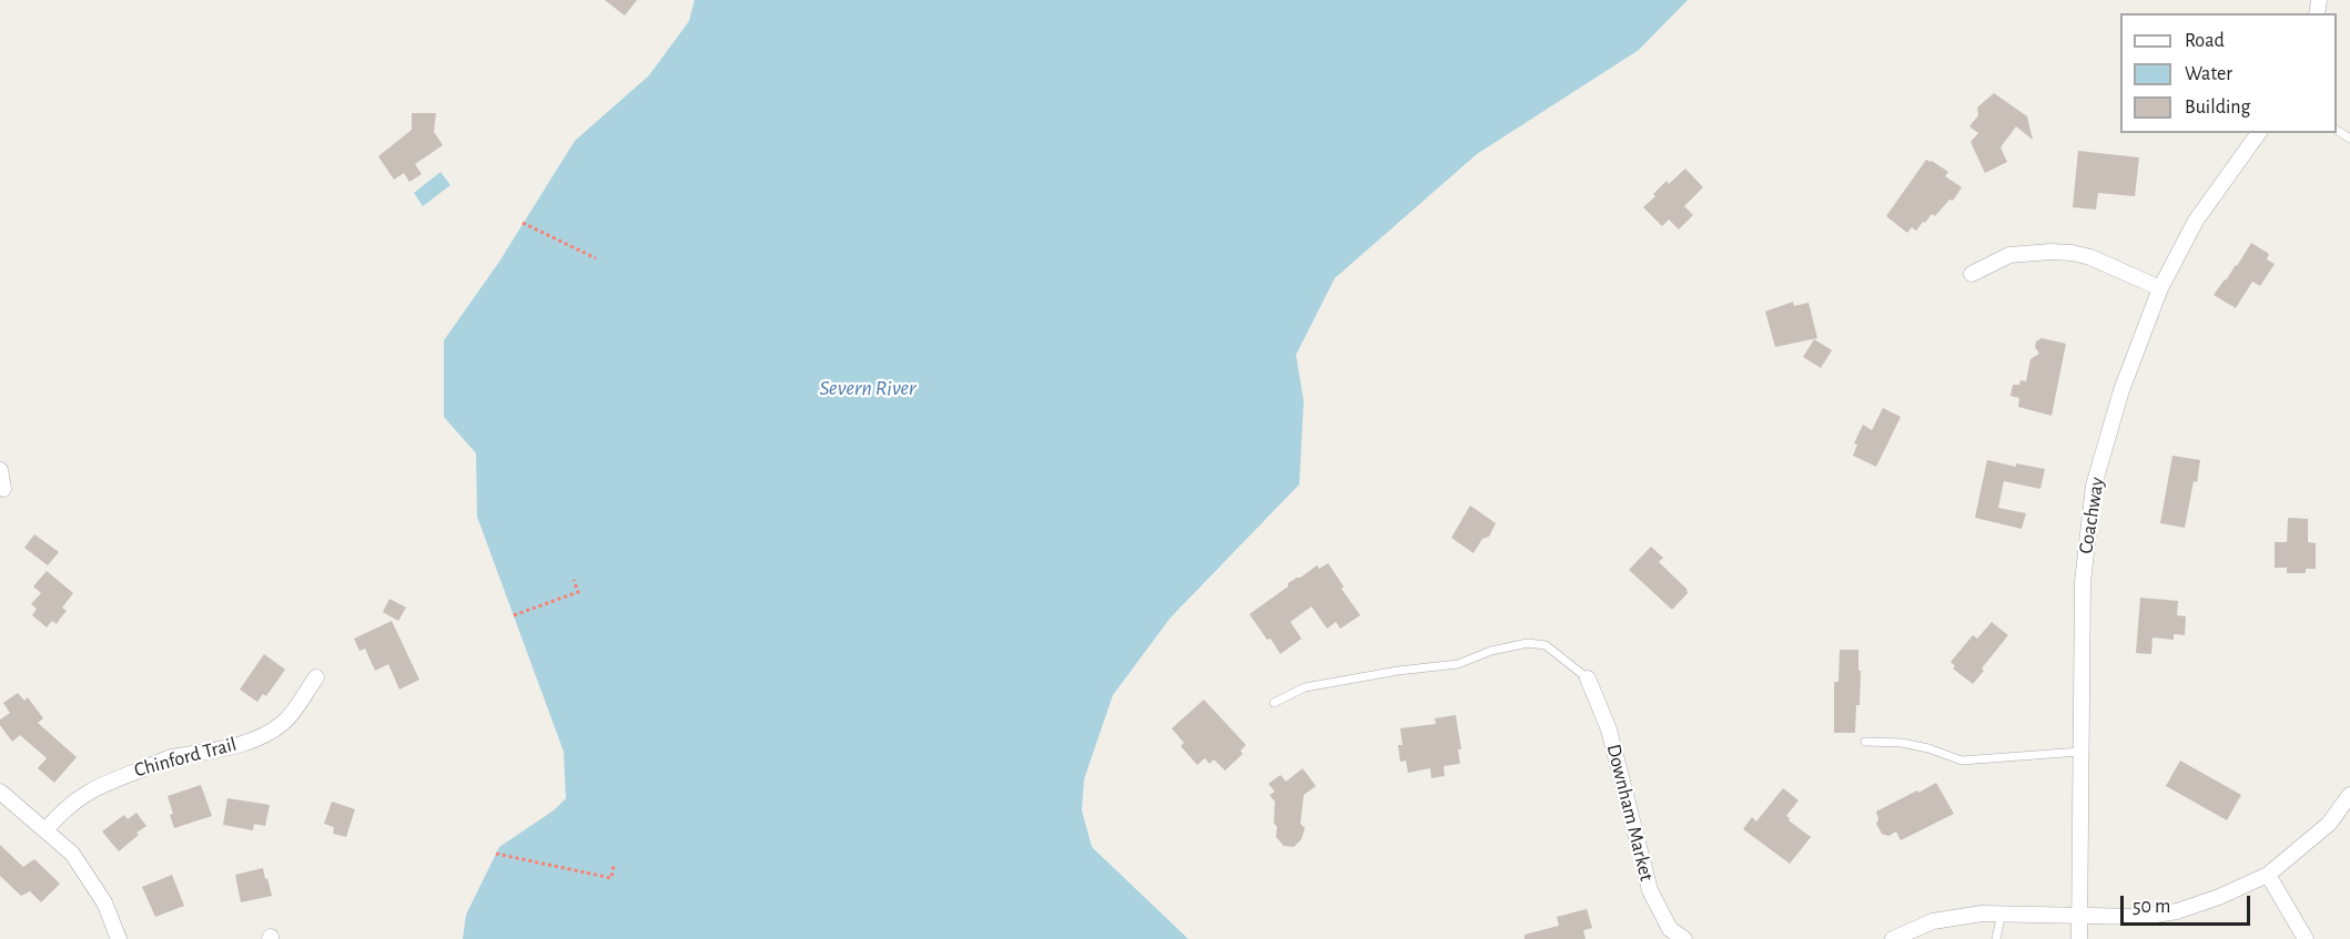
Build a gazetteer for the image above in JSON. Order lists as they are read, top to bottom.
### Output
{
  "streets": {
    "street": ["Coachway", "Chinford Trail", "Downham Market"]
  },
  "water": ["Severn River"],
  "legend": ["Road", "Water", "Building"],
  "scale_bar": "50 m"
}
